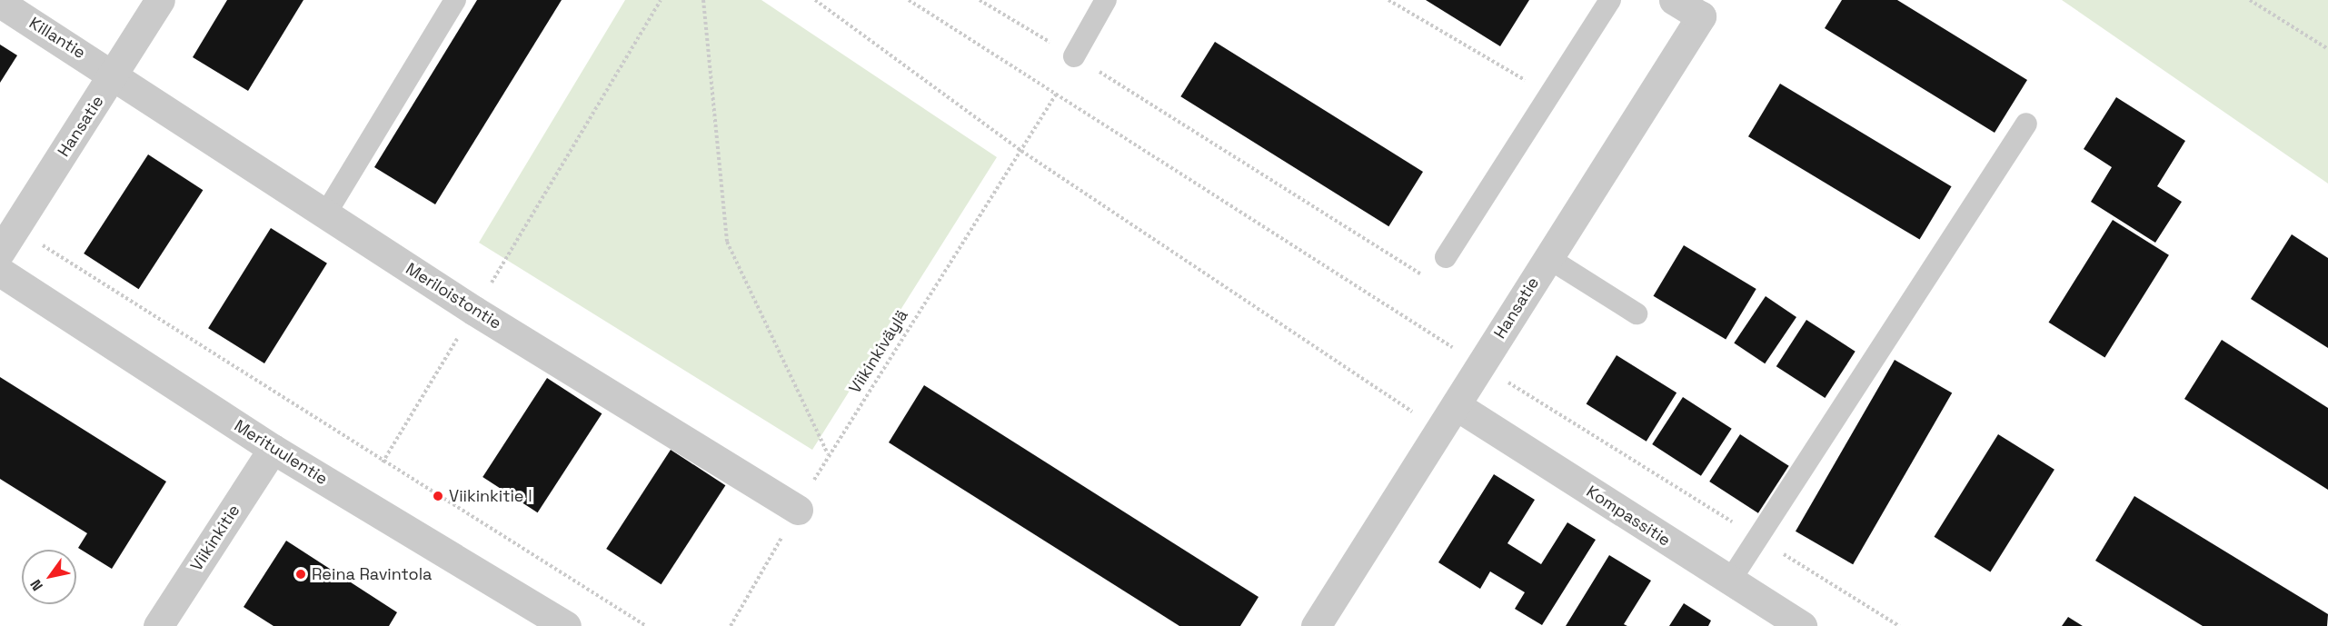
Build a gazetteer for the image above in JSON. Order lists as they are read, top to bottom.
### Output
{
  "streets": {
    "street": [
      "Killantie",
      "Hansatie",
      "Meriloistontie",
      "Merituulentie",
      "Kompassitie",
      "Viikinkitie"
    ],
    "path": ["Viikinkiväylä"]
  },
  "crossings": [
    ["Killantie", "Hansatie"],
    ["Killantie", "Meriloistontie"],
    ["Hansatie", "Meriloistontie"],
    ["Hansatie", "Kompassitie"],
    ["Meriloistontie", "Viikinkiväylä"],
    ["Merituulentie", "Viikinkitie"]
  ],
  "places": ["Viikinkitie I", "Reina Ravintola"],
  "north": "bottom left"
}
